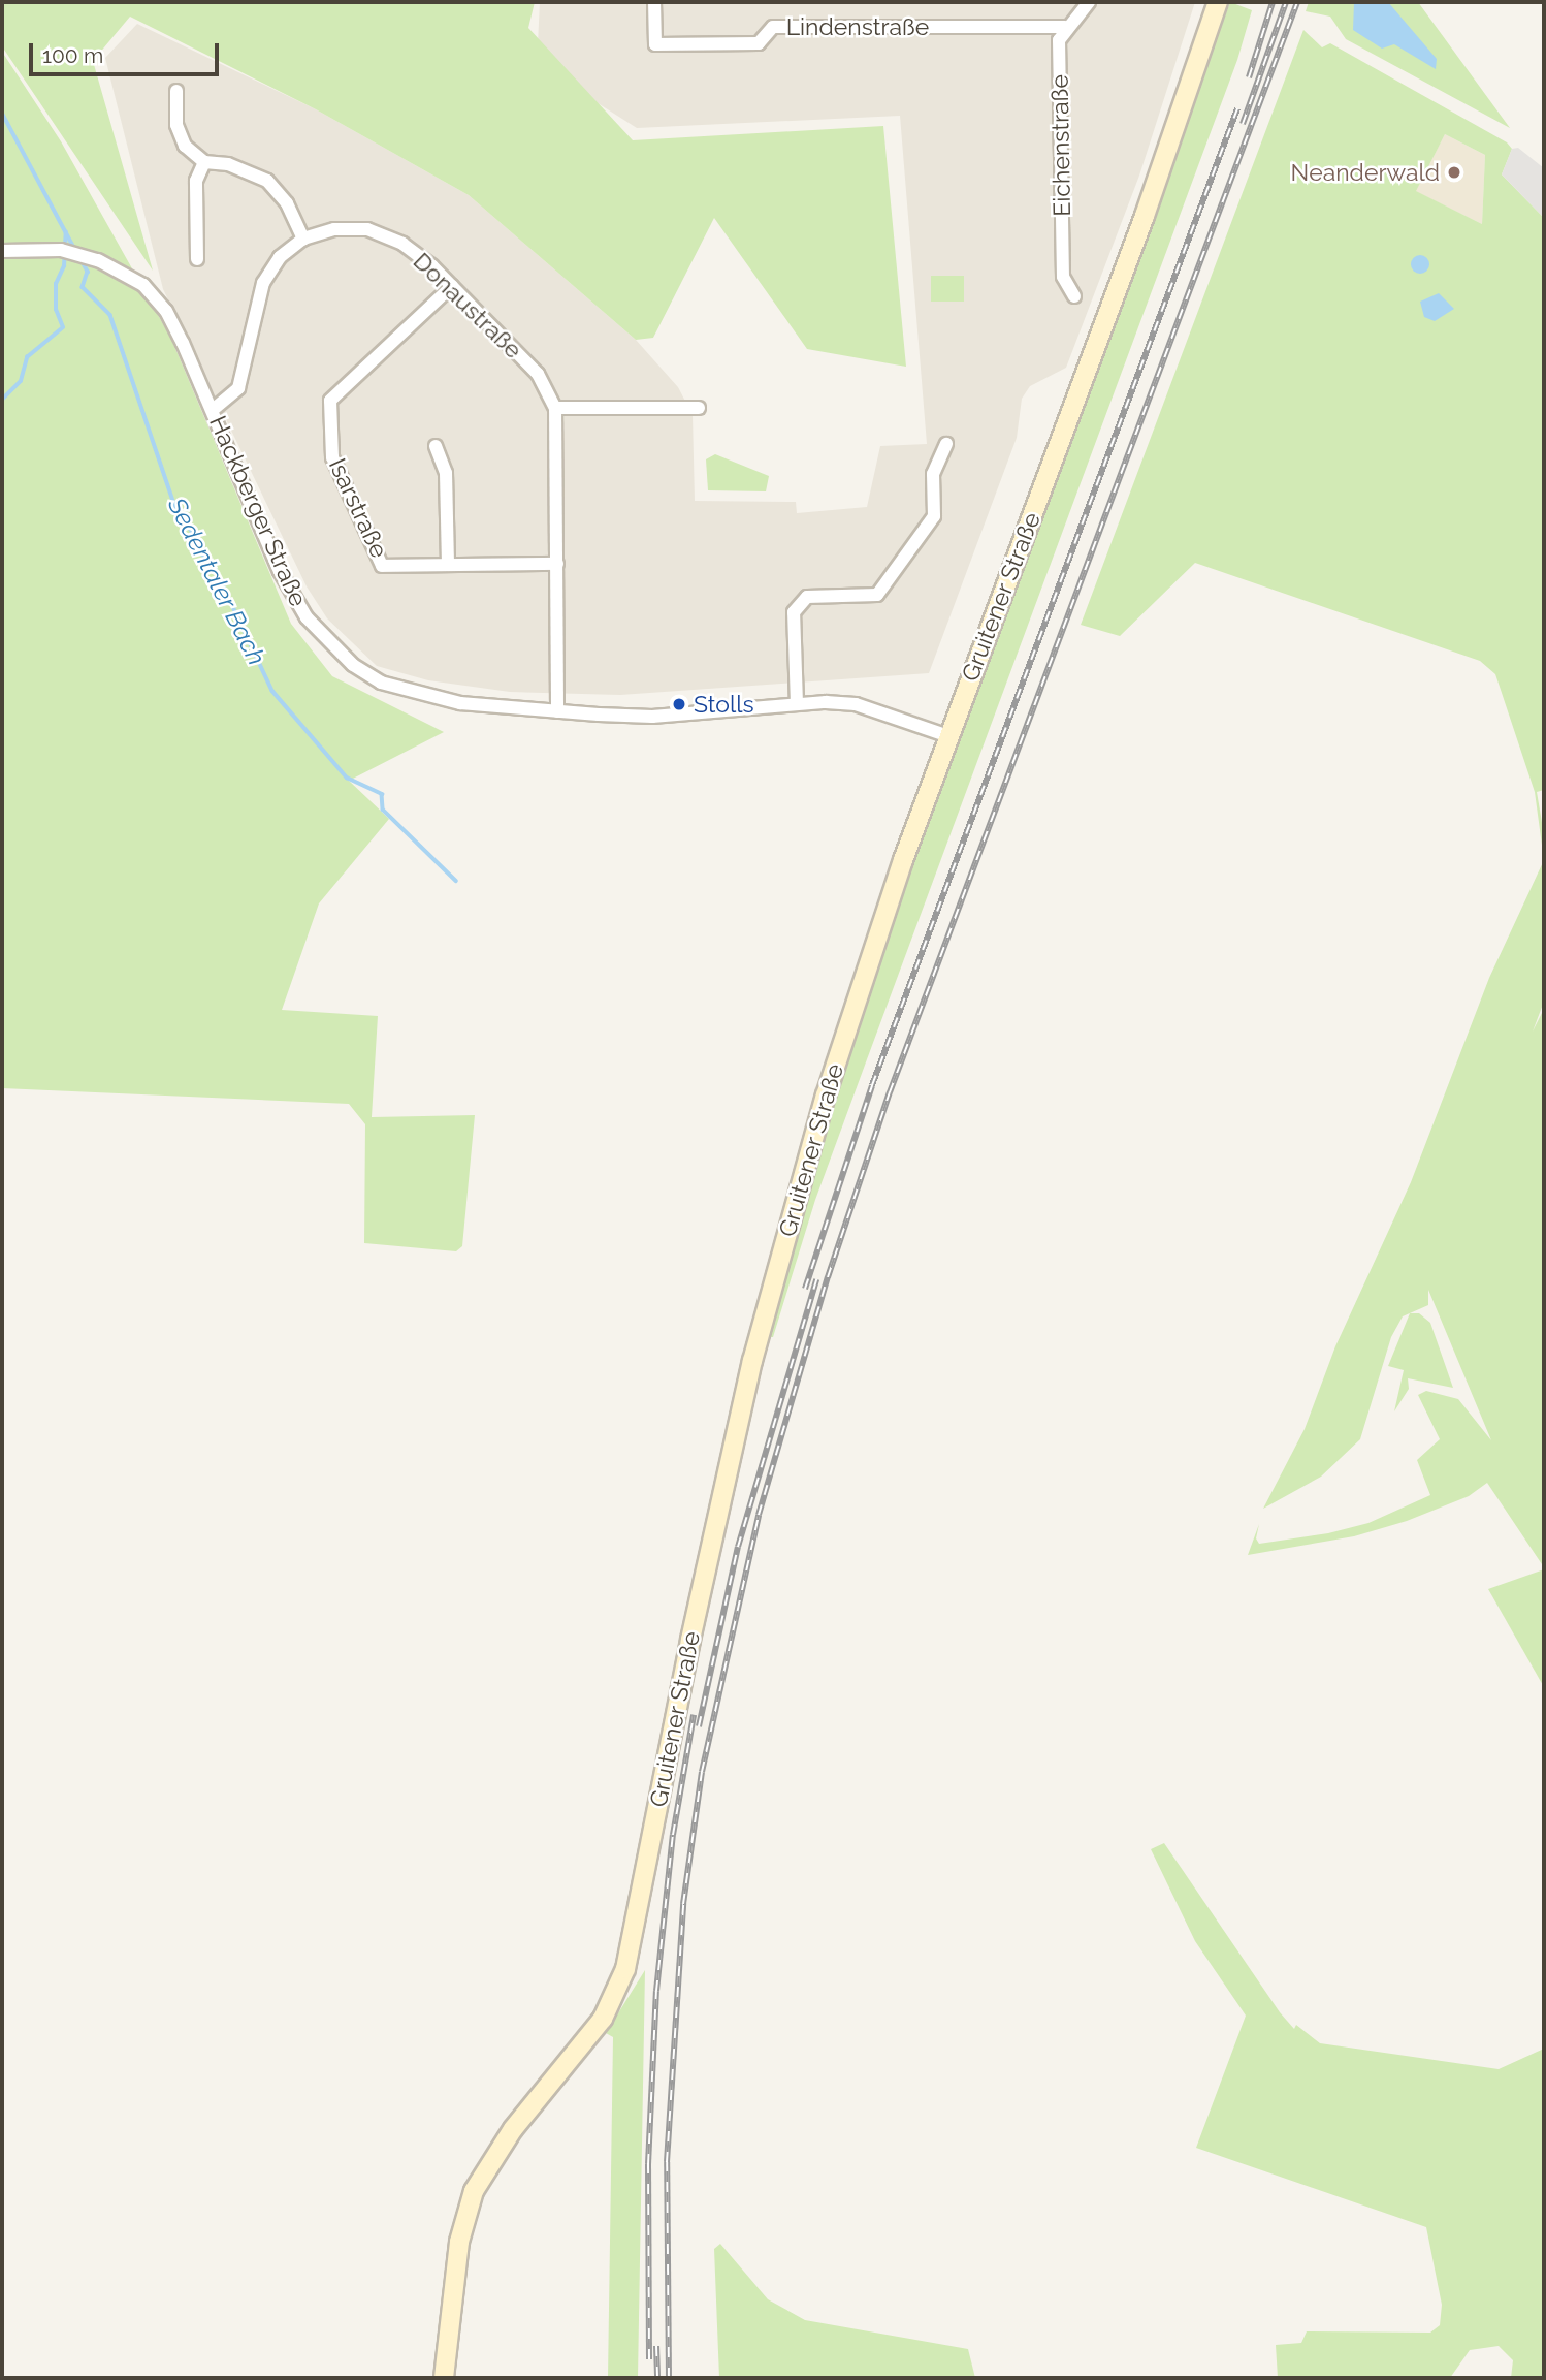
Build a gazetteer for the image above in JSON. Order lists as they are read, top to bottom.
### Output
{
  "streets": {
    "main road": ["Gruitener Straße"],
    "street": [
      "Lindenstraße",
      "Eichenstraße",
      "Donaustraße",
      "Isarstraße",
      "Hackberger Straße"
    ]
  },
  "crossings": [
    ["Lindenstraße", "Eichenstraße"],
    ["Donaustraße", "Isarstraße"],
    ["Donaustraße", "Hackberger Straße"],
    ["Hackberger Straße", "Gruitener Straße"]
  ],
  "water": ["Sedentaler Bach"],
  "places": ["Neanderwald", "Stolls"],
  "scale_bar": "100 m"
}
